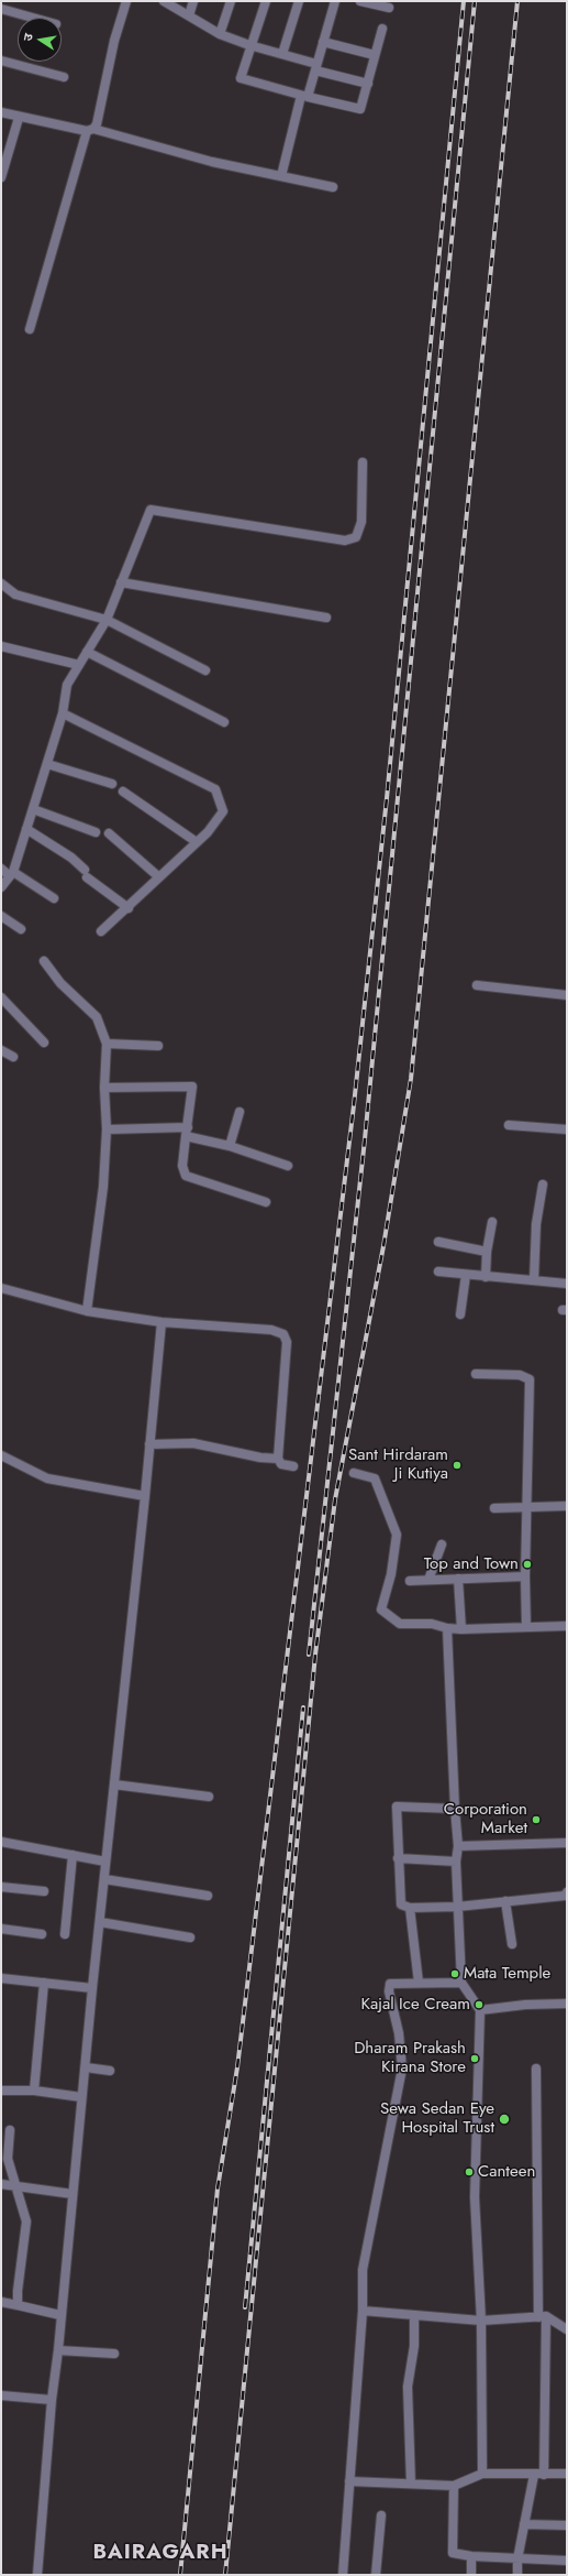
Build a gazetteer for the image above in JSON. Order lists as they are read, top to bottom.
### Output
{
  "districts": ["BAIRAGARH"],
  "places": [
    "Sant Hirdaram Ji Kutiya",
    "Top and Town",
    "Corporation Market",
    "Mata Temple",
    "Kajal Ice Cream",
    "Dharam Prakash Kirana Store",
    "Sewa Sedan Eye Hospital Trust",
    "Canteen"
  ],
  "north": "left"
}
